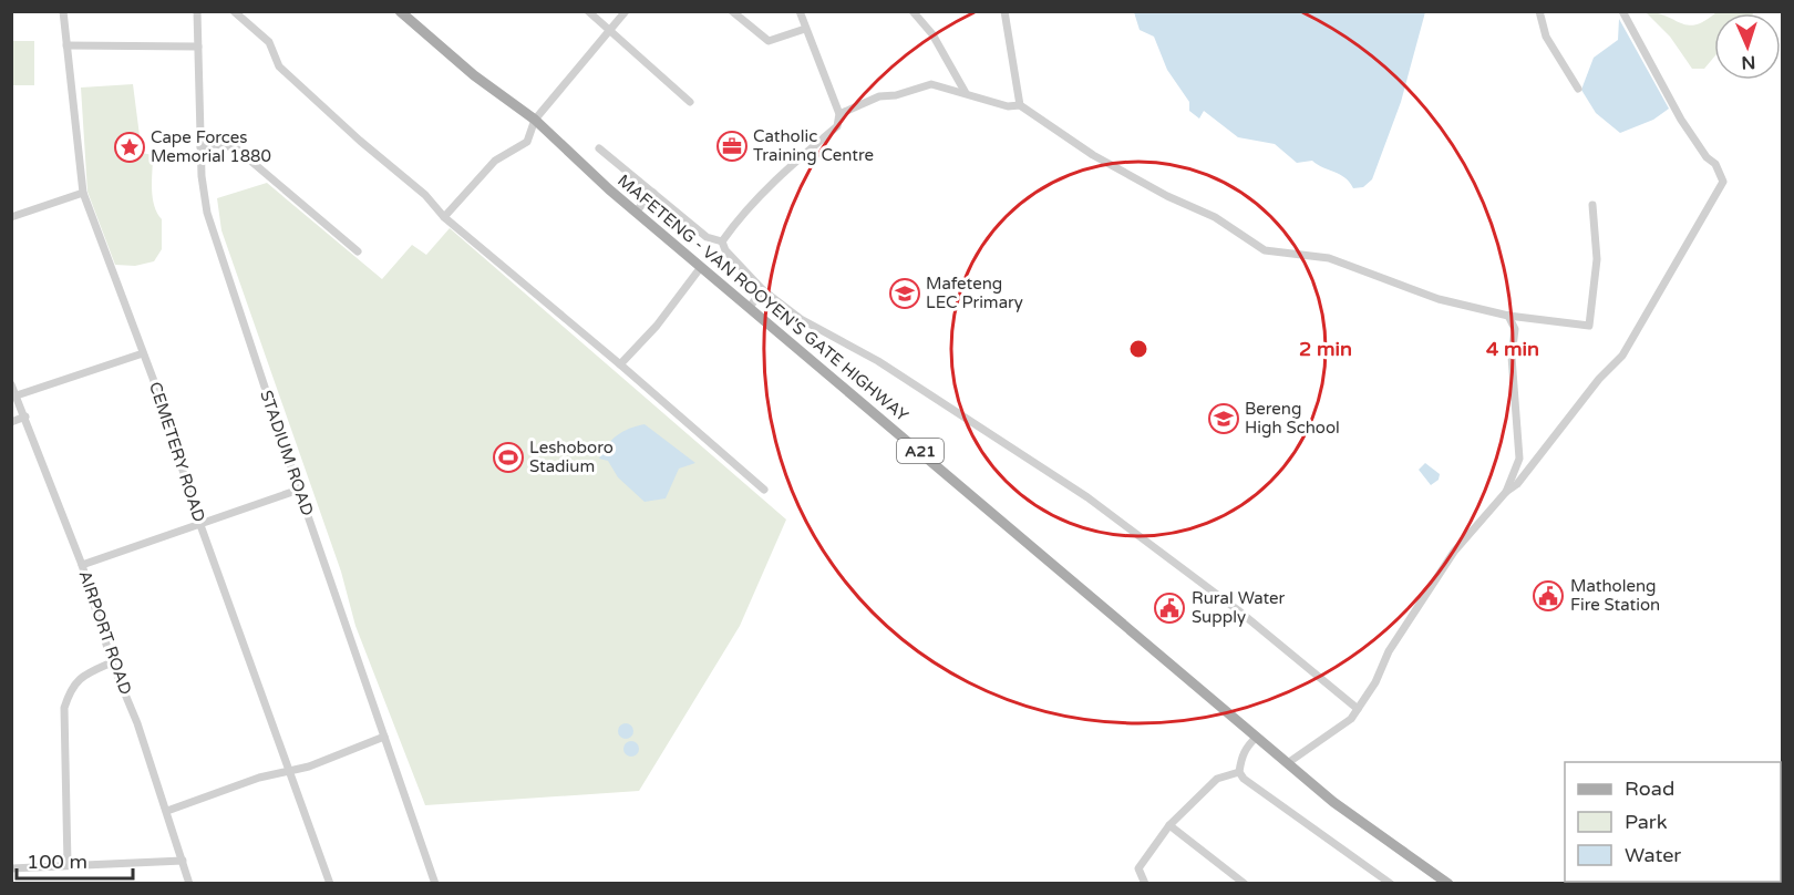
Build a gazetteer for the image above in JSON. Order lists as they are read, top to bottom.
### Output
{
  "streets": {
    "main road": ["MAFETENG - VAN ROOYEN'S GATE HIGHWAY", "A21"],
    "street": ["CEMETERY ROAD", "STADIUM ROAD", "AIRPORT ROAD"]
  },
  "places": {
    "office": ["Catholic Training Centre"],
    "place": ["Cape Forces Memorial 1880"],
    "school or university": ["Mafeteng LEC Primary", "Bereng High School"],
    "sports": ["Leshoboro Stadium"],
    "public building": ["Matholeng Fire Station", "Rural Water Supply"]
  },
  "legend": ["Road", "Park", "Water"],
  "scale_bar": "100 m",
  "north": "bottom",
  "rings": ["2 min", "4 min"]
}
